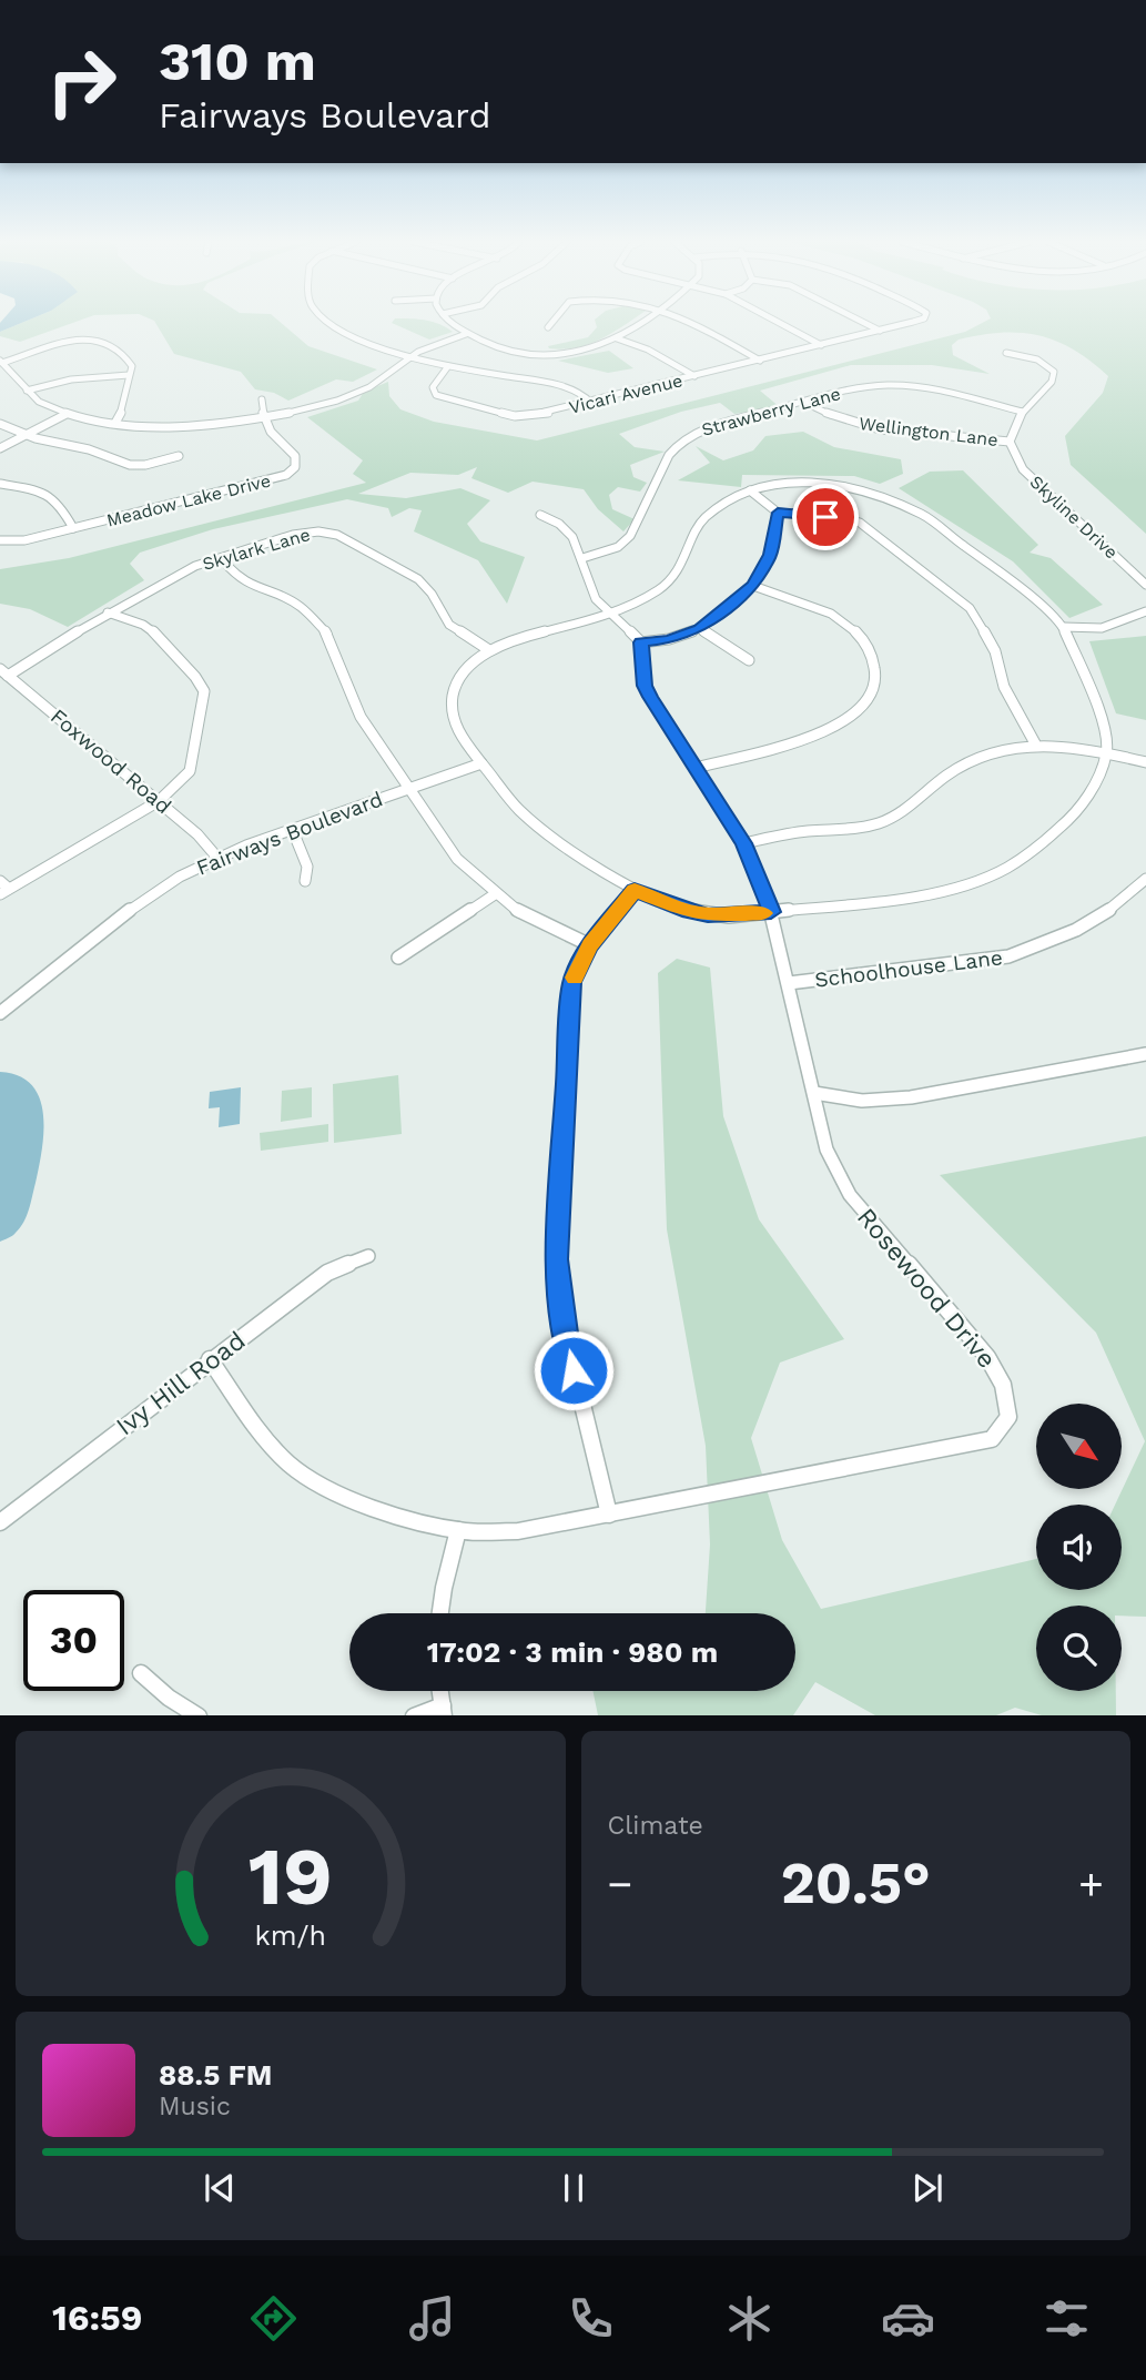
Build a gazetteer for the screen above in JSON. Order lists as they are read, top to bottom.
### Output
{
  "streets": {
    "street": [
      "Vicari Avenue",
      "Strawberry Lane",
      "Wellington Lane",
      "Meadow Lake Drive",
      "Skyline Drive",
      "Skylark Lane",
      "Foxwood Road",
      "Fairways Boulevard",
      "Schoolhouse Lane",
      "Rosewood Drive",
      "Ivy Hill Road"
    ]
  },
  "crossings": [
    ["Strawberry Lane", "Wellington Lane"],
    ["Wellington Lane", "Skyline Drive"],
    ["Skylark Lane", "Foxwood Road"],
    ["Foxwood Road", "Fairways Boulevard"],
    ["Schoolhouse Lane", "Rosewood Drive"],
    ["Rosewood Drive", "Ivy Hill Road"]
  ],
  "north": "bottom right",
  "page": {
    "turn": ["310 m", "Fairways Boulevard"],
    "limit": "30",
    "trip": "17:02 · 3 min · 980 m",
    "tile": "Climate",
    "heat": ["−", "20.5°", "+"],
    "song": ["88.5 FM", "Music"],
    "tabs": "16:59",
    "gauge": ["19", "km/h"]
  }
}
